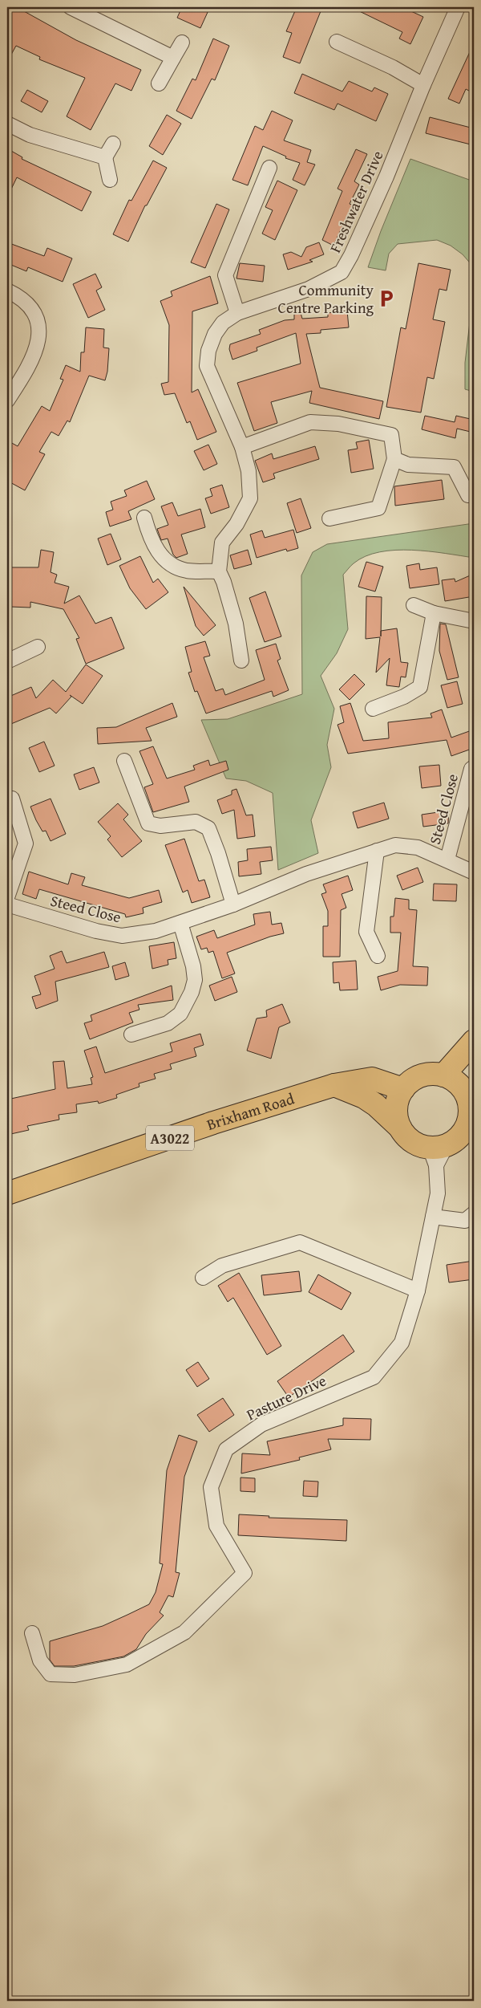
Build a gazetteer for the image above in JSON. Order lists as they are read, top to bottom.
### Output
{
  "streets": {
    "main road": ["Brixham Road", "A3022"],
    "street": ["Freshwater Drive", "Steed Close", "Pasture Drive"]
  },
  "crossings": [
    ["Brixham Road", "Pasture Drive"]
  ],
  "places": {
    "parking": ["Community Centre Parking"]
  }
}
